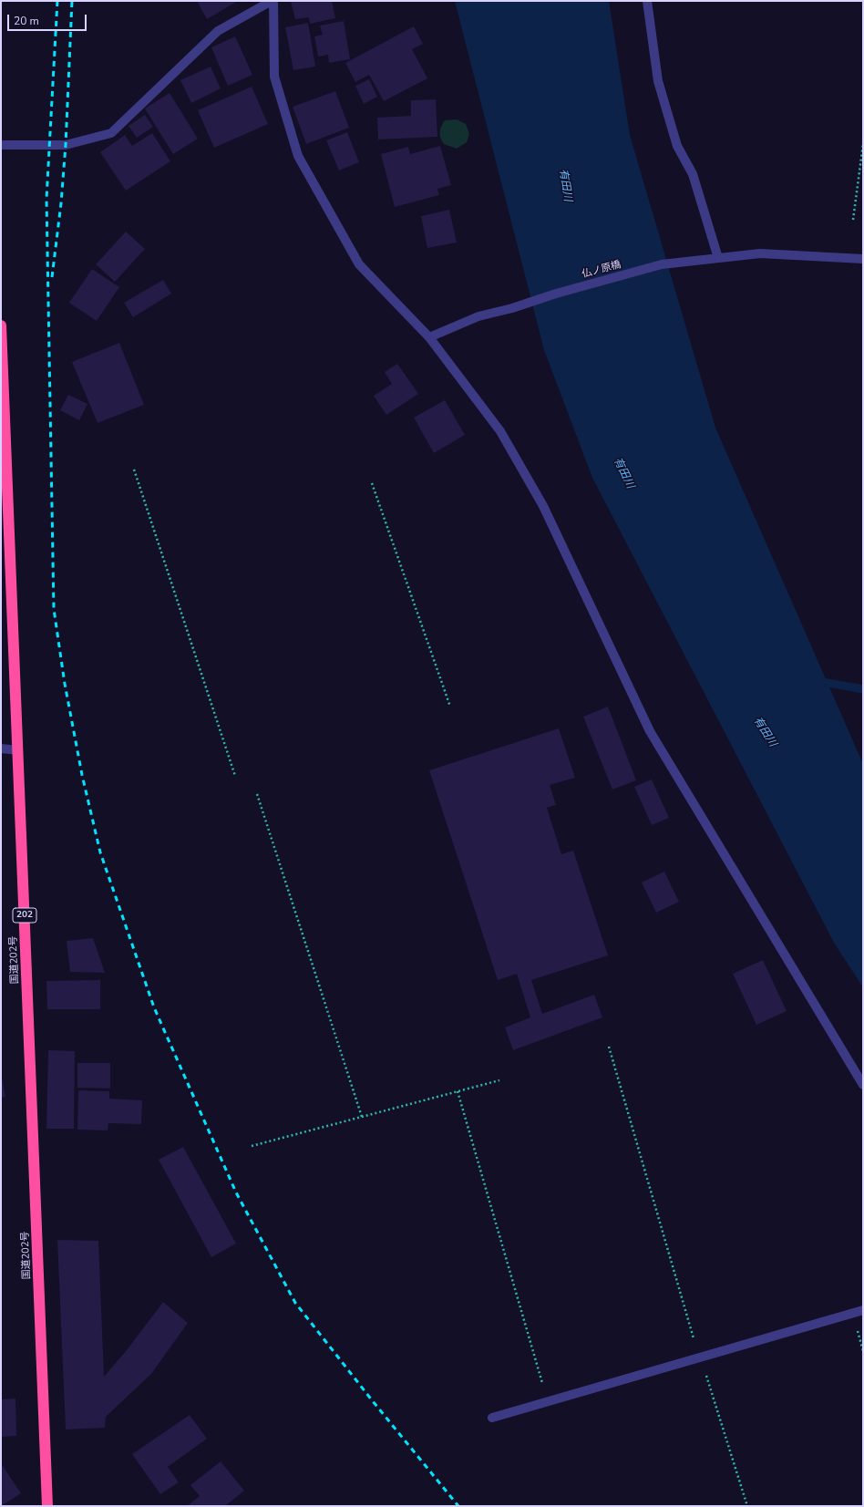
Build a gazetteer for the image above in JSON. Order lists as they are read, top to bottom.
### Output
{
  "streets": {
    "highway": ["202", "国道202号"],
    "street": ["仏ノ原橋"]
  },
  "water": ["有田川"],
  "scale_bar": "20 m"
}
